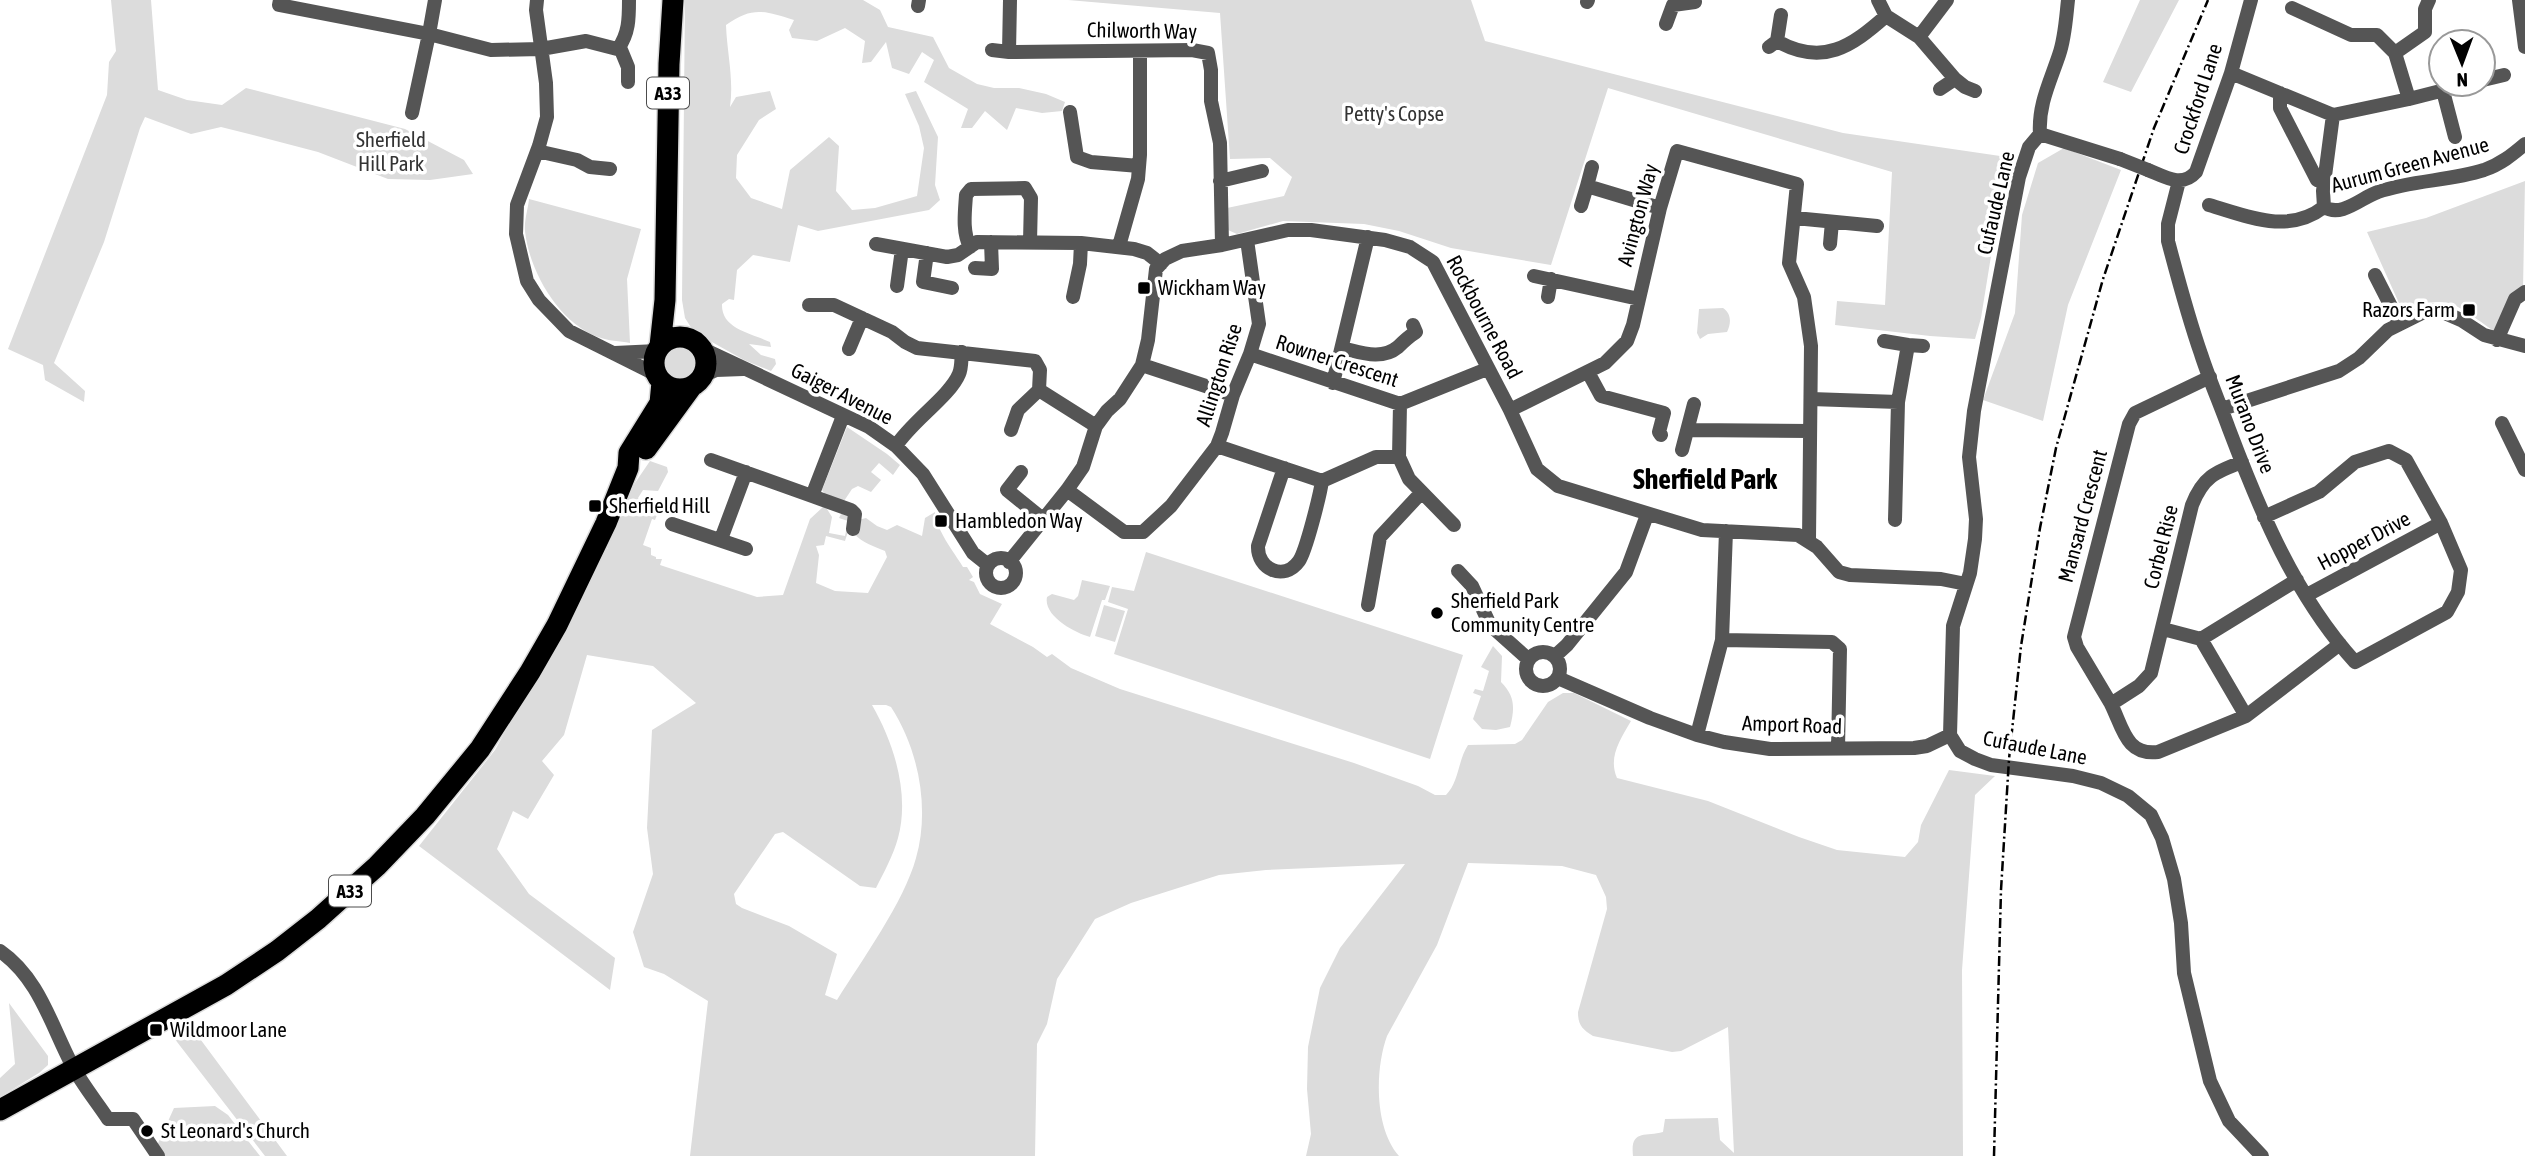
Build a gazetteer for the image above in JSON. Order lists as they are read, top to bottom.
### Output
{
  "streets": {
    "highway": ["A33"],
    "street": [
      "Chilworth Way",
      "Crockford Lane",
      "Aurum Green Avenue",
      "Cufaude Lane",
      "Avington Way",
      "Rockbourne Road",
      "Rowner Crescent",
      "Allington Rise",
      "Gaiger Avenue",
      "Murano Drive",
      "Mansard Crescent",
      "Hopper Drive",
      "Corbel Rise",
      "Amport Road"
    ]
  },
  "crossings": [
    ["Chilworth Way", "Rockbourne Road"],
    ["A33", "Gaiger Avenue"],
    ["Crockford Lane", "Cufaude Lane"],
    ["Crockford Lane", "Murano Drive"],
    ["Cufaude Lane", "Amport Road"],
    ["Avington Way", "Rockbourne Road"],
    ["Rockbourne Road", "Rowner Crescent"],
    ["Rockbourne Road", "Allington Rise"],
    ["Rowner Crescent", "Allington Rise"],
    ["Murano Drive", "Mansard Crescent"],
    ["Murano Drive", "Hopper Drive"],
    ["Murano Drive", "Corbel Rise"]
  ],
  "districts": ["Sherfield Park"],
  "parks": ["Petty's Copse", "Sherfield Hill Park"],
  "places": {
    "transit": [
      "Wickham Way",
      "Razors Farm",
      "Sherfield Hill",
      "Hambledon Way",
      "Wildmoor Lane"
    ],
    "other": ["Sherfield Park Community Centre", "St Leonard's Church"]
  },
  "north": "bottom"
}
